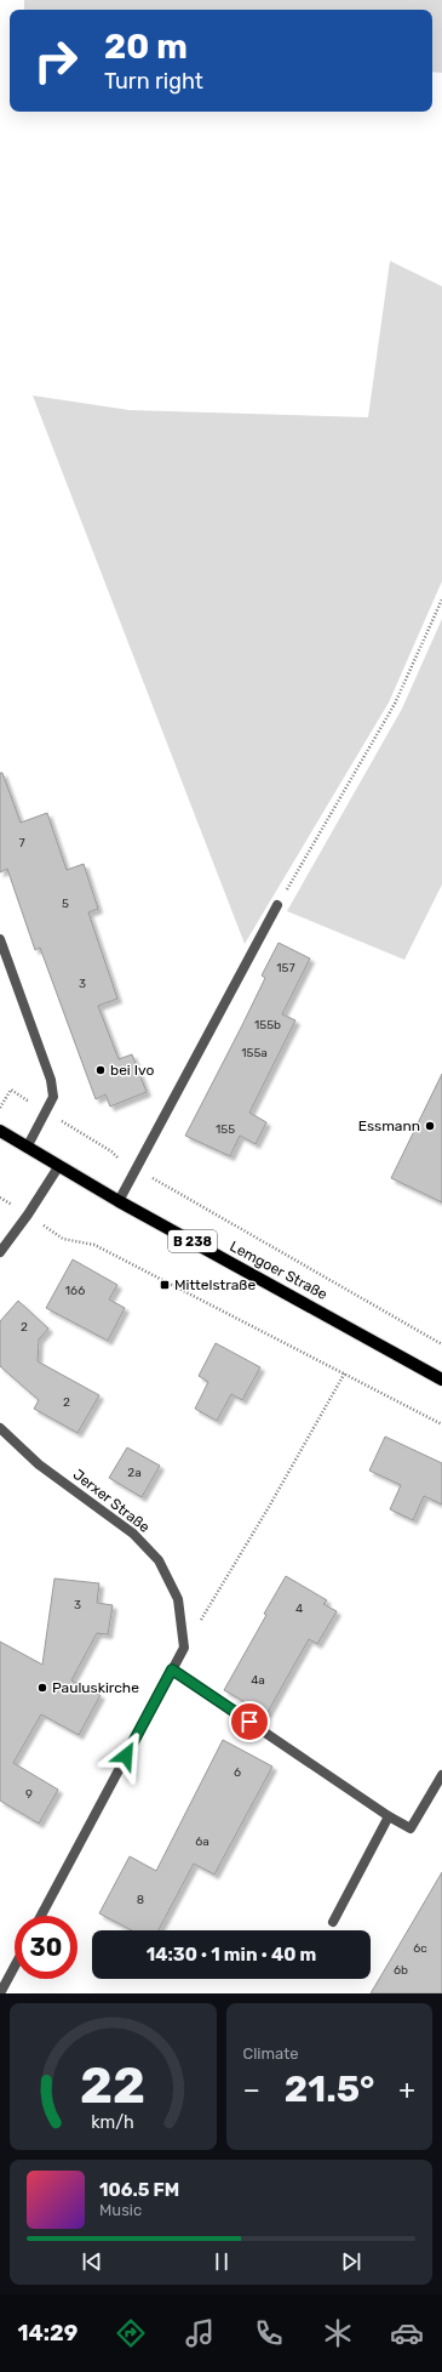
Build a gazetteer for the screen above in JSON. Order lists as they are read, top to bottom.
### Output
{
  "streets": {
    "main road": ["B 238", "Lemgoer Straße"],
    "street": ["Jerxer Straße"]
  },
  "places": {
    "other": ["bei Ivo", "Essmann", "Pauluskirche"],
    "transit": ["Mittelstraße"]
  },
  "house_numbers": [
    "7",
    "5",
    "157",
    "3",
    "155b",
    "155a",
    "155",
    "166",
    "2",
    "2",
    "2a",
    "3",
    "4",
    "4a",
    "6",
    "9",
    "6a",
    "8",
    "6c",
    "6b"
  ],
  "page": {
    "turn": ["20 m", "Turn right"],
    "limit": "30",
    "trip": "14:30 · 1 min · 40 m",
    "tile": "Climate",
    "heat": ["−", "21.5°", "+"],
    "song": ["106.5 FM", "Music"],
    "tabs": "14:29",
    "gauge": ["22", "km/h"]
  }
}
